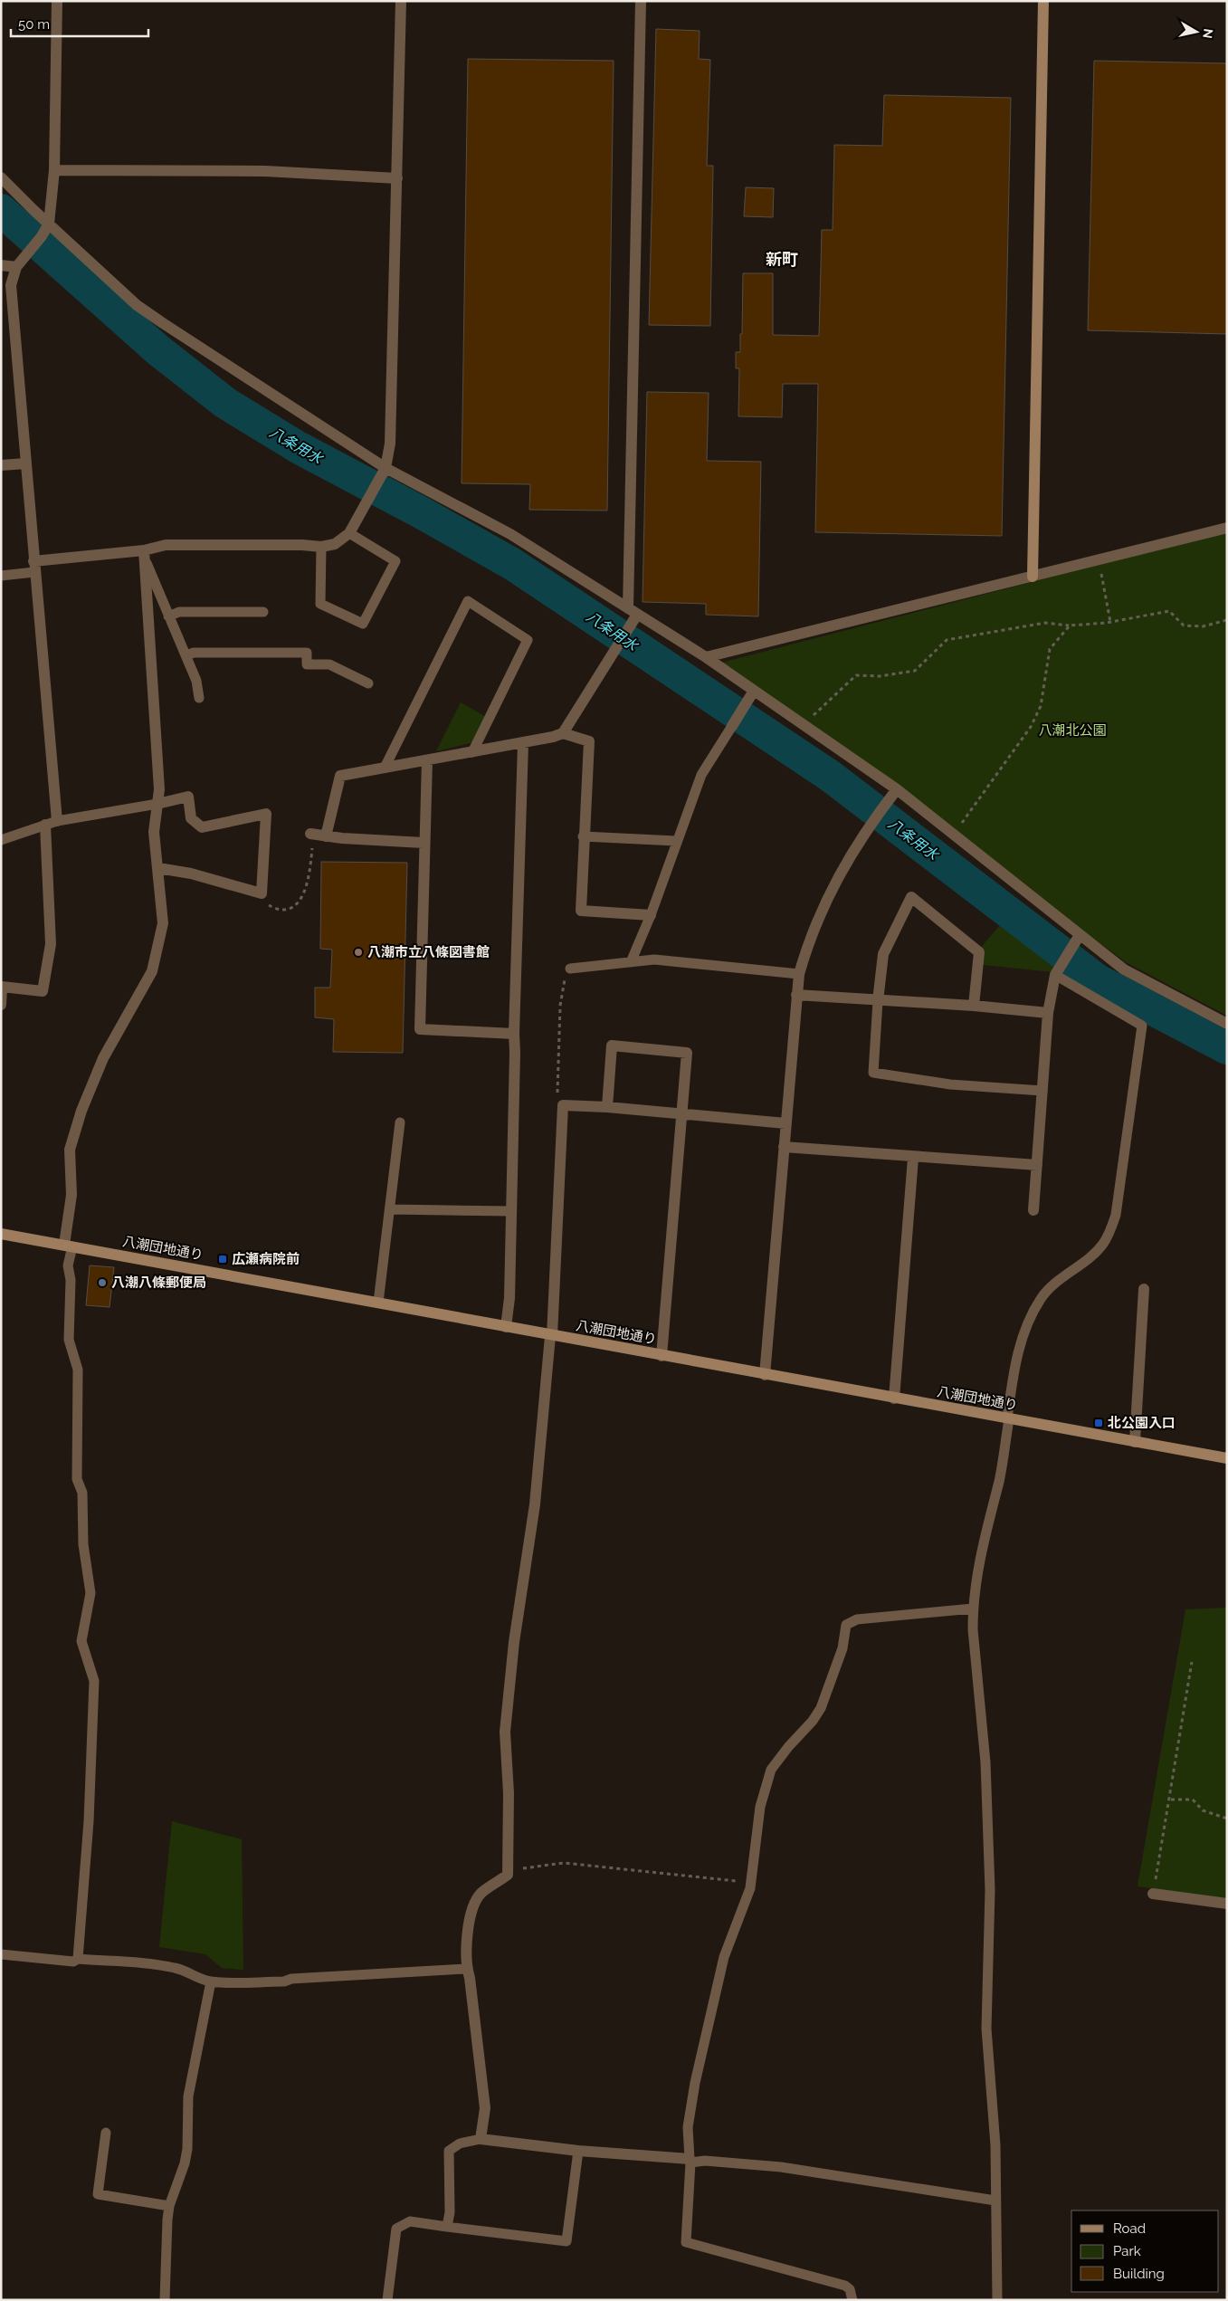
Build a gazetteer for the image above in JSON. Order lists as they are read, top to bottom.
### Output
{
  "streets": {
    "street": ["八潮団地通り"]
  },
  "districts": ["新町"],
  "water": ["八条用水"],
  "parks": ["八潮北公園"],
  "places": {
    "other": ["八潮市立八條図書館", "八潮八條郵便局"],
    "transit": ["広瀬病院前", "北公園入口"]
  },
  "legend": ["Road", "Park", "Building"],
  "scale_bar": "50 m",
  "north": "right"
}
